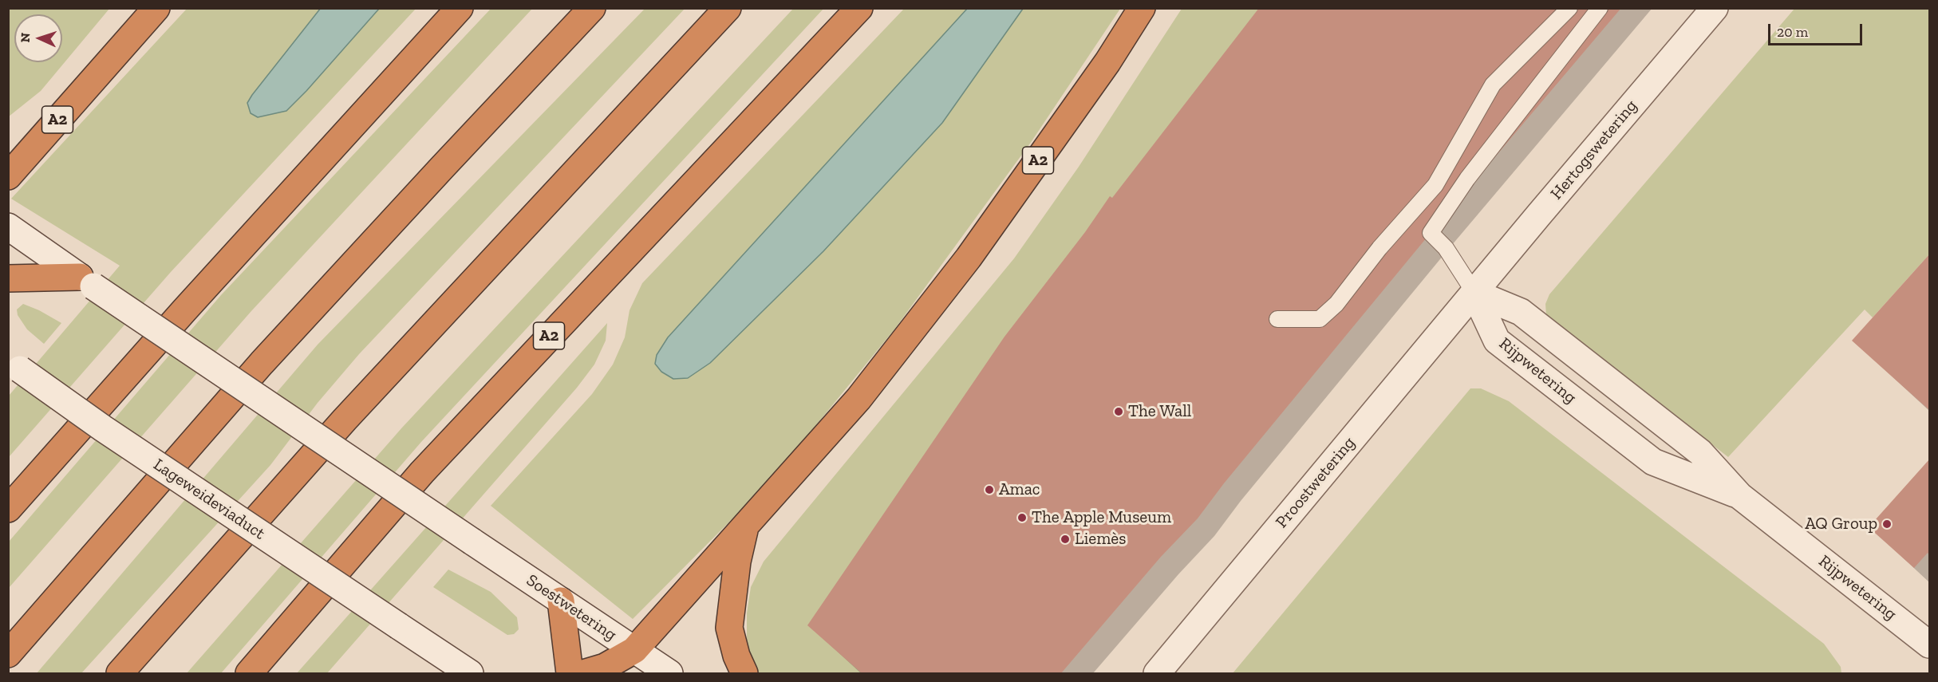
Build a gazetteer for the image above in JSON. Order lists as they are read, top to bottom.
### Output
{
  "streets": {
    "highway": ["A2"],
    "street": [
      "Hertogswetering",
      "Rijpwetering",
      "Proostwetering",
      "Lageweideviaduct",
      "Soestwetering"
    ]
  },
  "crossings": [
    ["A2", "Soestwetering"],
    ["Hertogswetering", "Rijpwetering"],
    ["Hertogswetering", "Proostwetering"],
    ["Rijpwetering", "Proostwetering"]
  ],
  "places": [
    "The Wall",
    "Amac",
    "The Apple Museum",
    "AQ Group",
    "Liemès"
  ],
  "scale_bar": "20 m",
  "north": "left"
}
